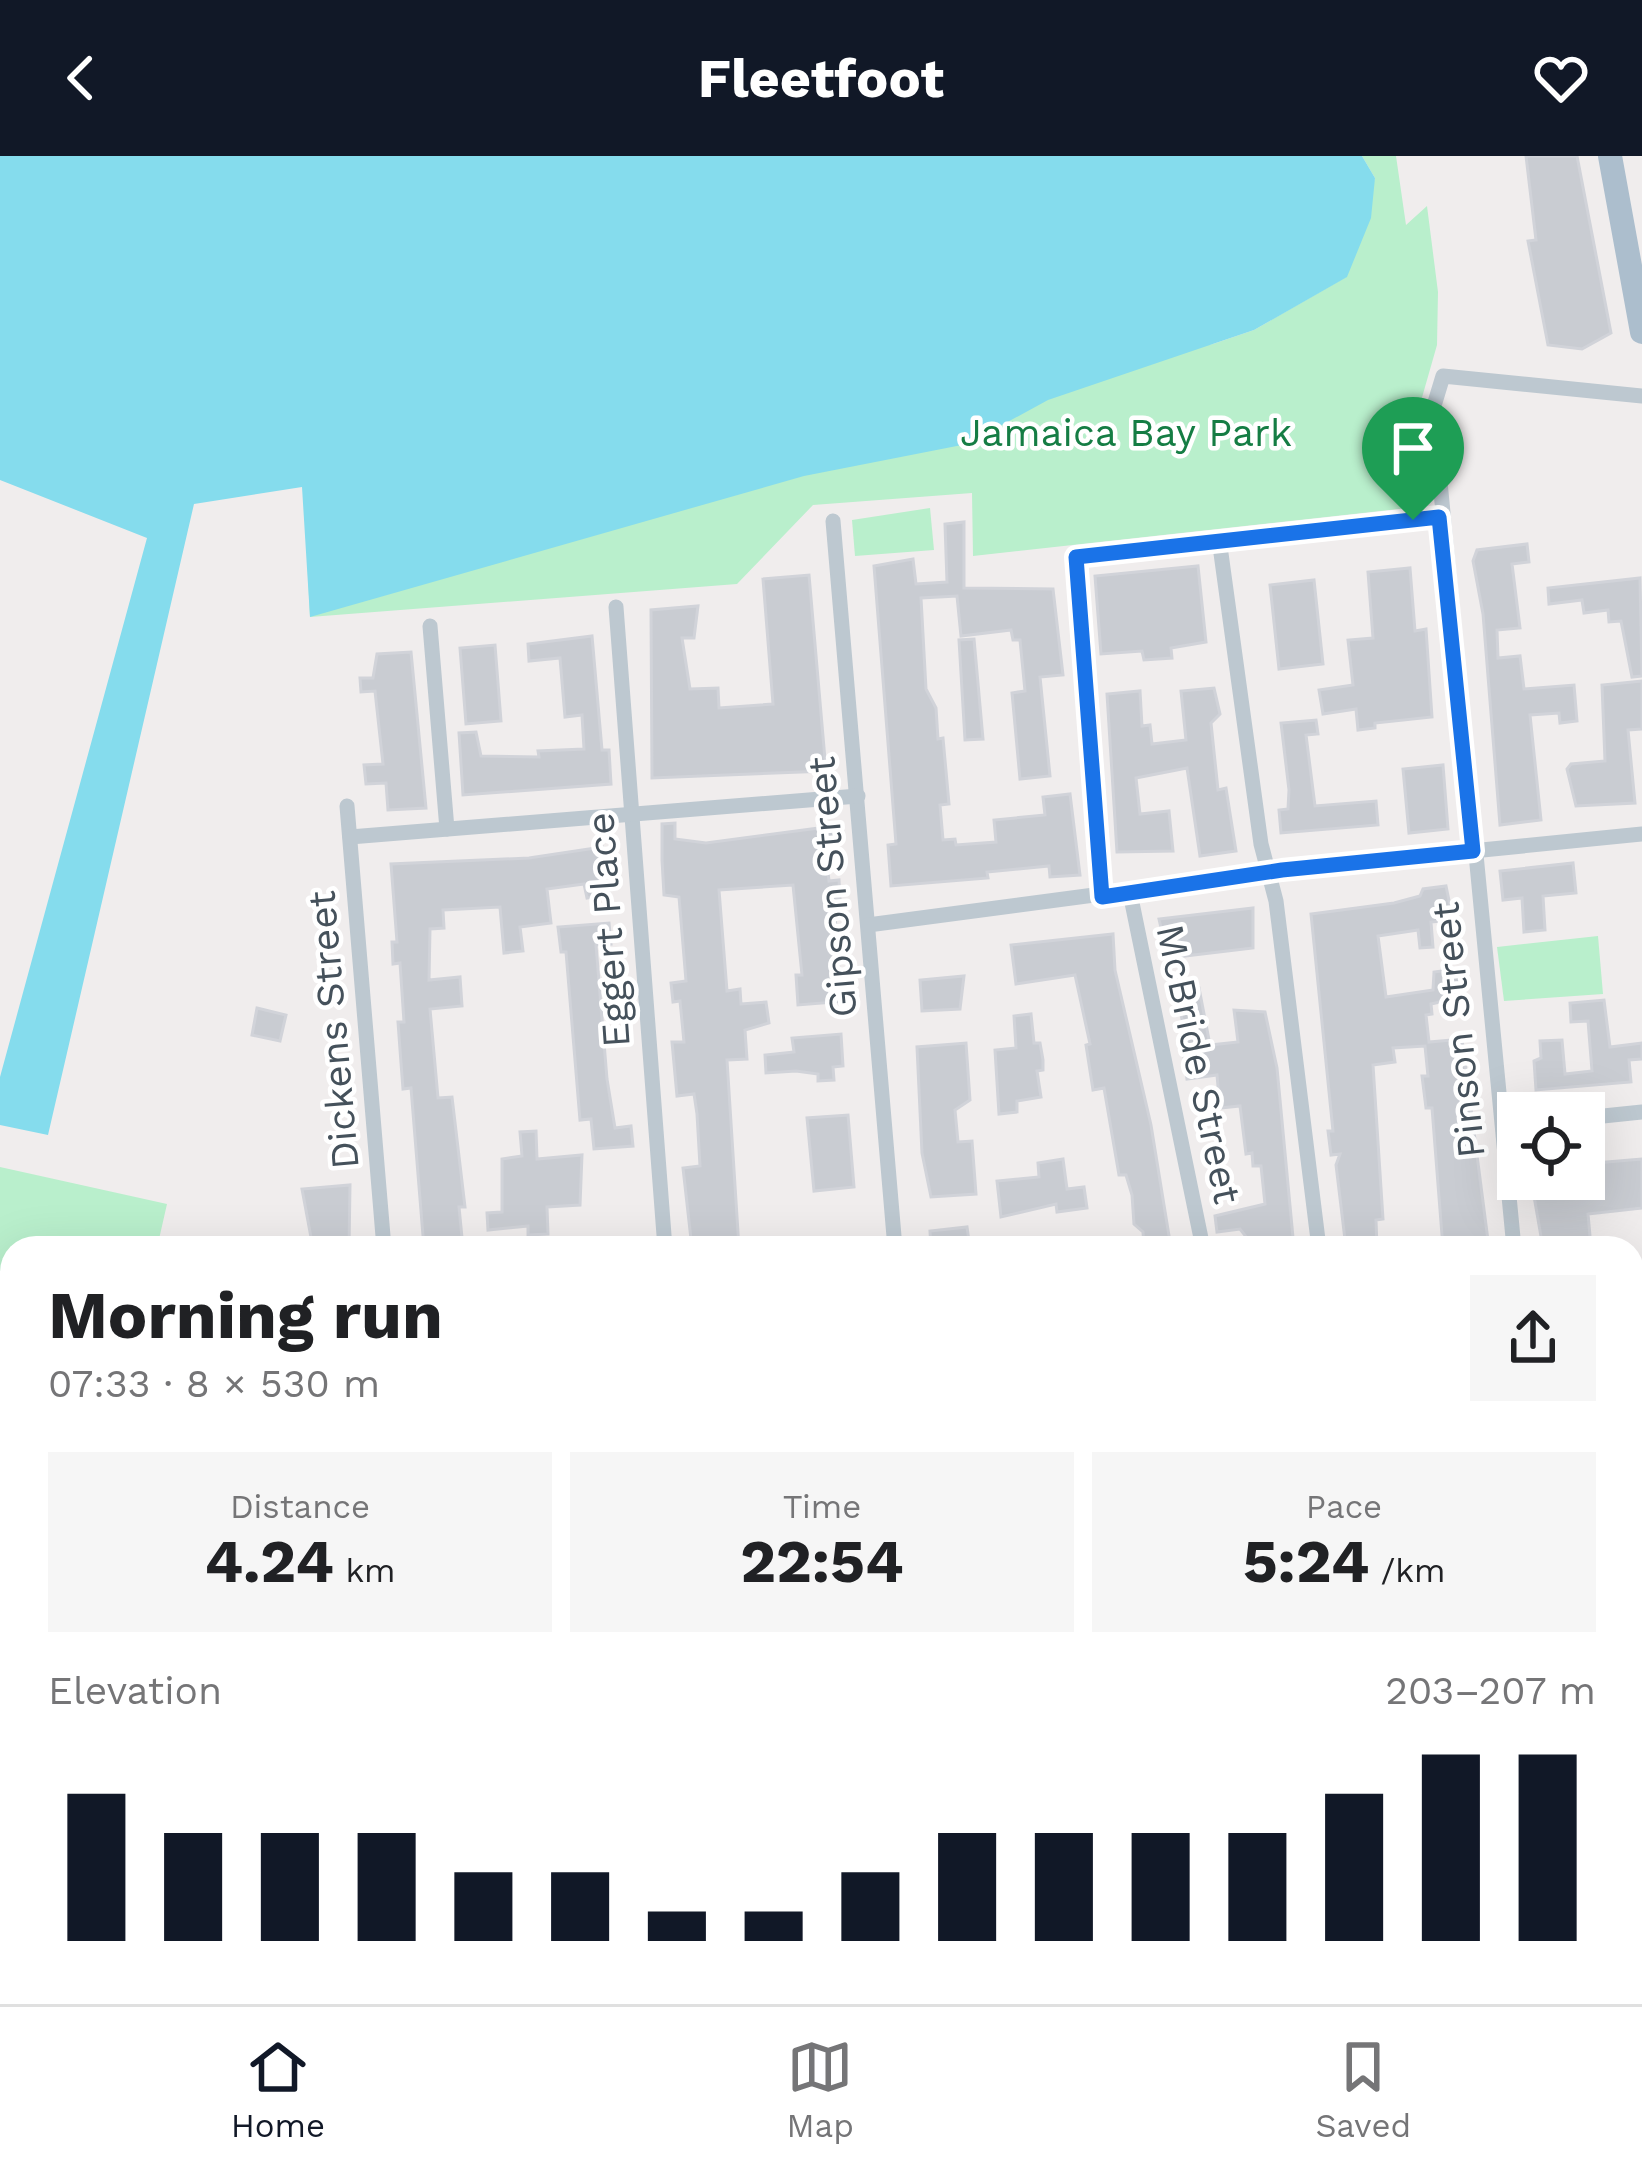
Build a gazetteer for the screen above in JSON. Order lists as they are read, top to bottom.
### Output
{
  "streets": {
    "street": [
      "Gipson Street",
      "Eggert Place",
      "Dickens Street",
      "Pinson Street",
      "McBride Street"
    ]
  },
  "parks": ["Jamaica Bay Park"],
  "page": {
    "header": "Fleetfoot",
    "heading": ["Morning run", "07:33 · 8 × 530 m"],
    "stats": [
      ["Distance", "4.24 km"],
      ["Time", "22:54"],
      ["Pace", "5:24 /km"]
    ],
    "chart": ["Elevation", "203–207 m"],
    "tabs": ["Home", "Map", "Saved"]
  }
}
